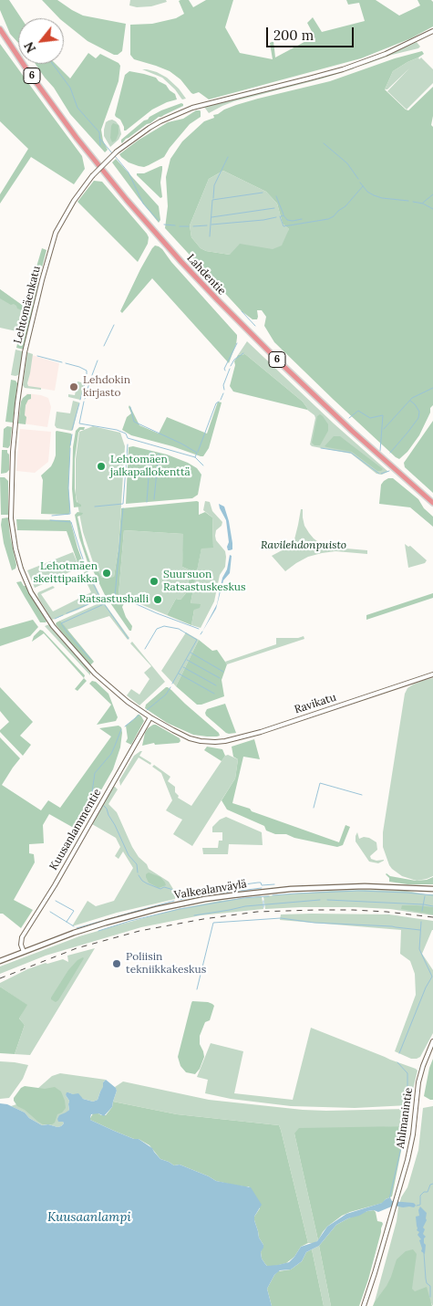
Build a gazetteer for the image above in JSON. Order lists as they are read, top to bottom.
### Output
{
  "streets": {
    "highway": ["6", "Lahdentie"],
    "main road": ["Valkealanväylä"],
    "street": [
      "Lehtomäenkatu",
      "Ravikatu",
      "Kuusanlammentie",
      "Ahlmanintie"
    ]
  },
  "crossings": [
    ["Lehtomäenkatu", "Ravikatu"],
    ["Lehtomäenkatu", "Kuusanlammentie"],
    ["Kuusanlammentie", "Valkealanväylä"]
  ],
  "water": ["Kuusaanlampi"],
  "parks": ["Ravilehdonpuisto"],
  "places": [
    "Lehdokin kirjasto",
    "Lehtomäen jalkapallokenttä",
    "Lehotmäen skeittipaikka",
    "Suursuon Ratsastuskeskus",
    "Ratsastushalli",
    "Poliisin tekniikkakeskus"
  ],
  "scale_bar": "200 m",
  "north": "bottom left"
}
